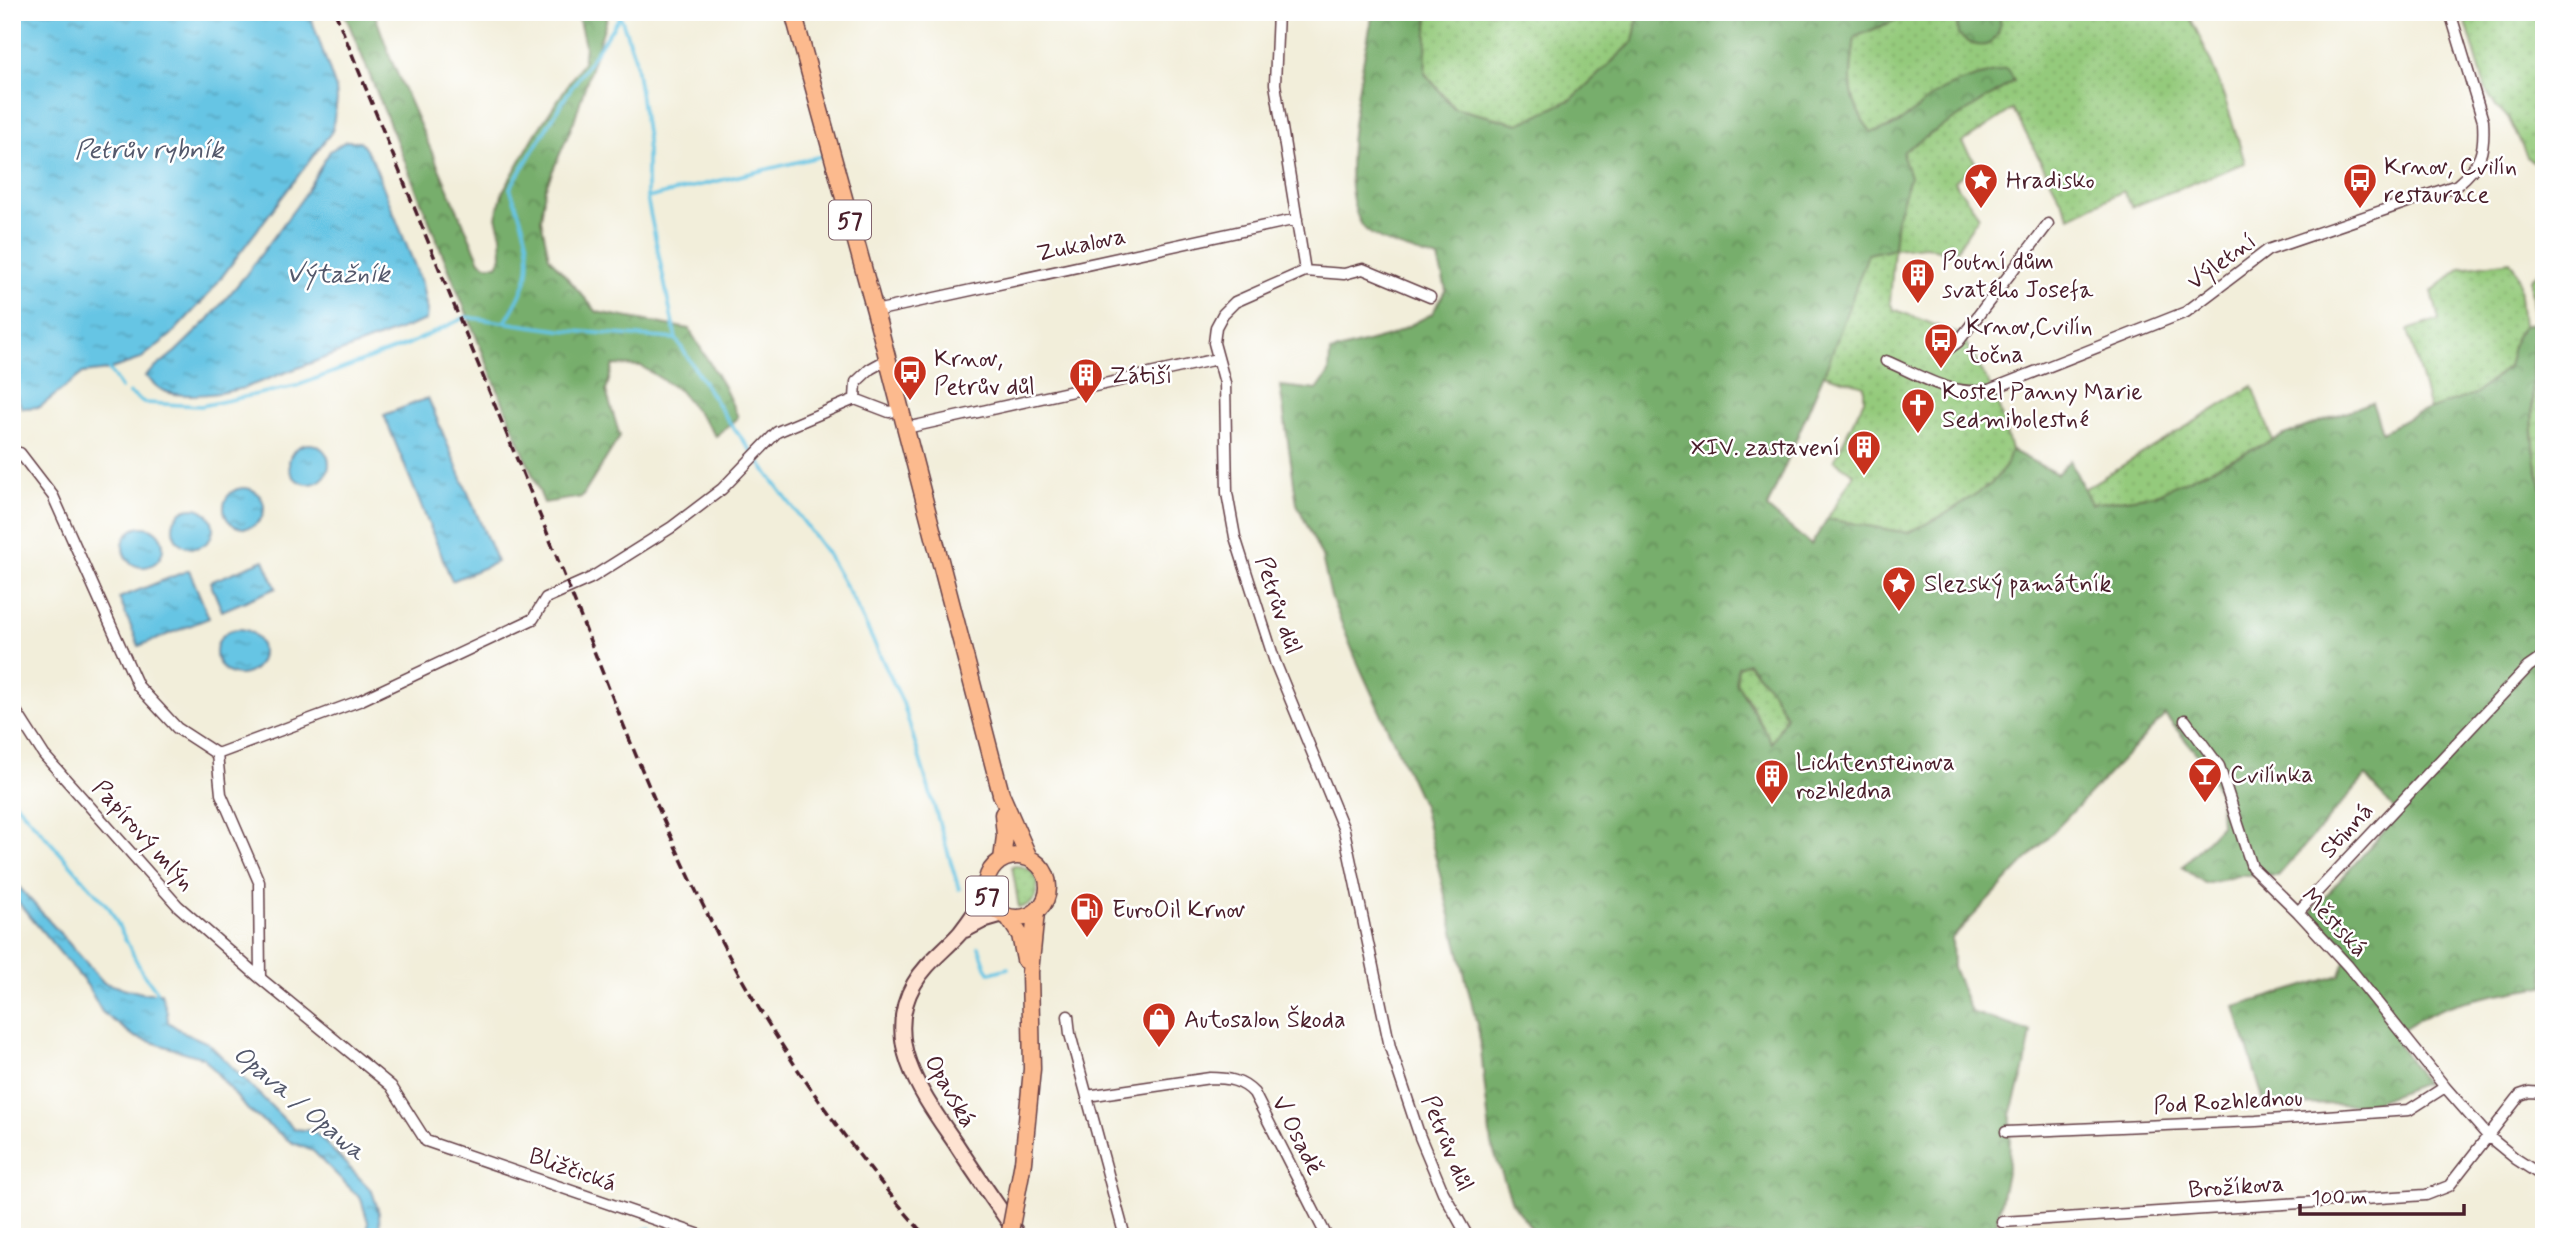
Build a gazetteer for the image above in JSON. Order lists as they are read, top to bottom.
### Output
{
  "streets": {
    "main road": ["57", "Opavská"],
    "street": [
      "Zukalova",
      "Výletní",
      "Petrův důl",
      "Stinná",
      "Papírový mlýn",
      "Městská",
      "Pod Rozhlednou",
      "V Osadě",
      "Bližčická",
      "Brožíkova"
    ]
  },
  "crossings": [
    ["57", "Zukalova"],
    ["57", "Opavská"],
    ["Stinná", "Městská"],
    ["Papírový mlýn", "Bližčická"],
    ["Městská", "Pod Rozhlednou"],
    ["Městská", "Brožíkova"]
  ],
  "water": ["Petrův rybník", "Výtažník", "Opava / Opawa"],
  "places": {
    "place": ["Hradisko", "Slezský památník"],
    "bus stop": ["Krnov, Cvilín restaurace", "Krnov,Cvilín točna", "Krnov, Petrův důl"],
    "building": [
      "Poutní dům svatého Josefa",
      "Zátiší",
      "XIV. zastavení",
      "Lichtensteinova rozhledna"
    ],
    "church": ["Kostel Panny Marie Sedmibolestné"],
    "bar": ["Cvilínka"],
    "fuel station": ["EuroOil Krnov"],
    "shop": ["Autosalon Škoda"]
  },
  "scale_bar": "100 m"
}
